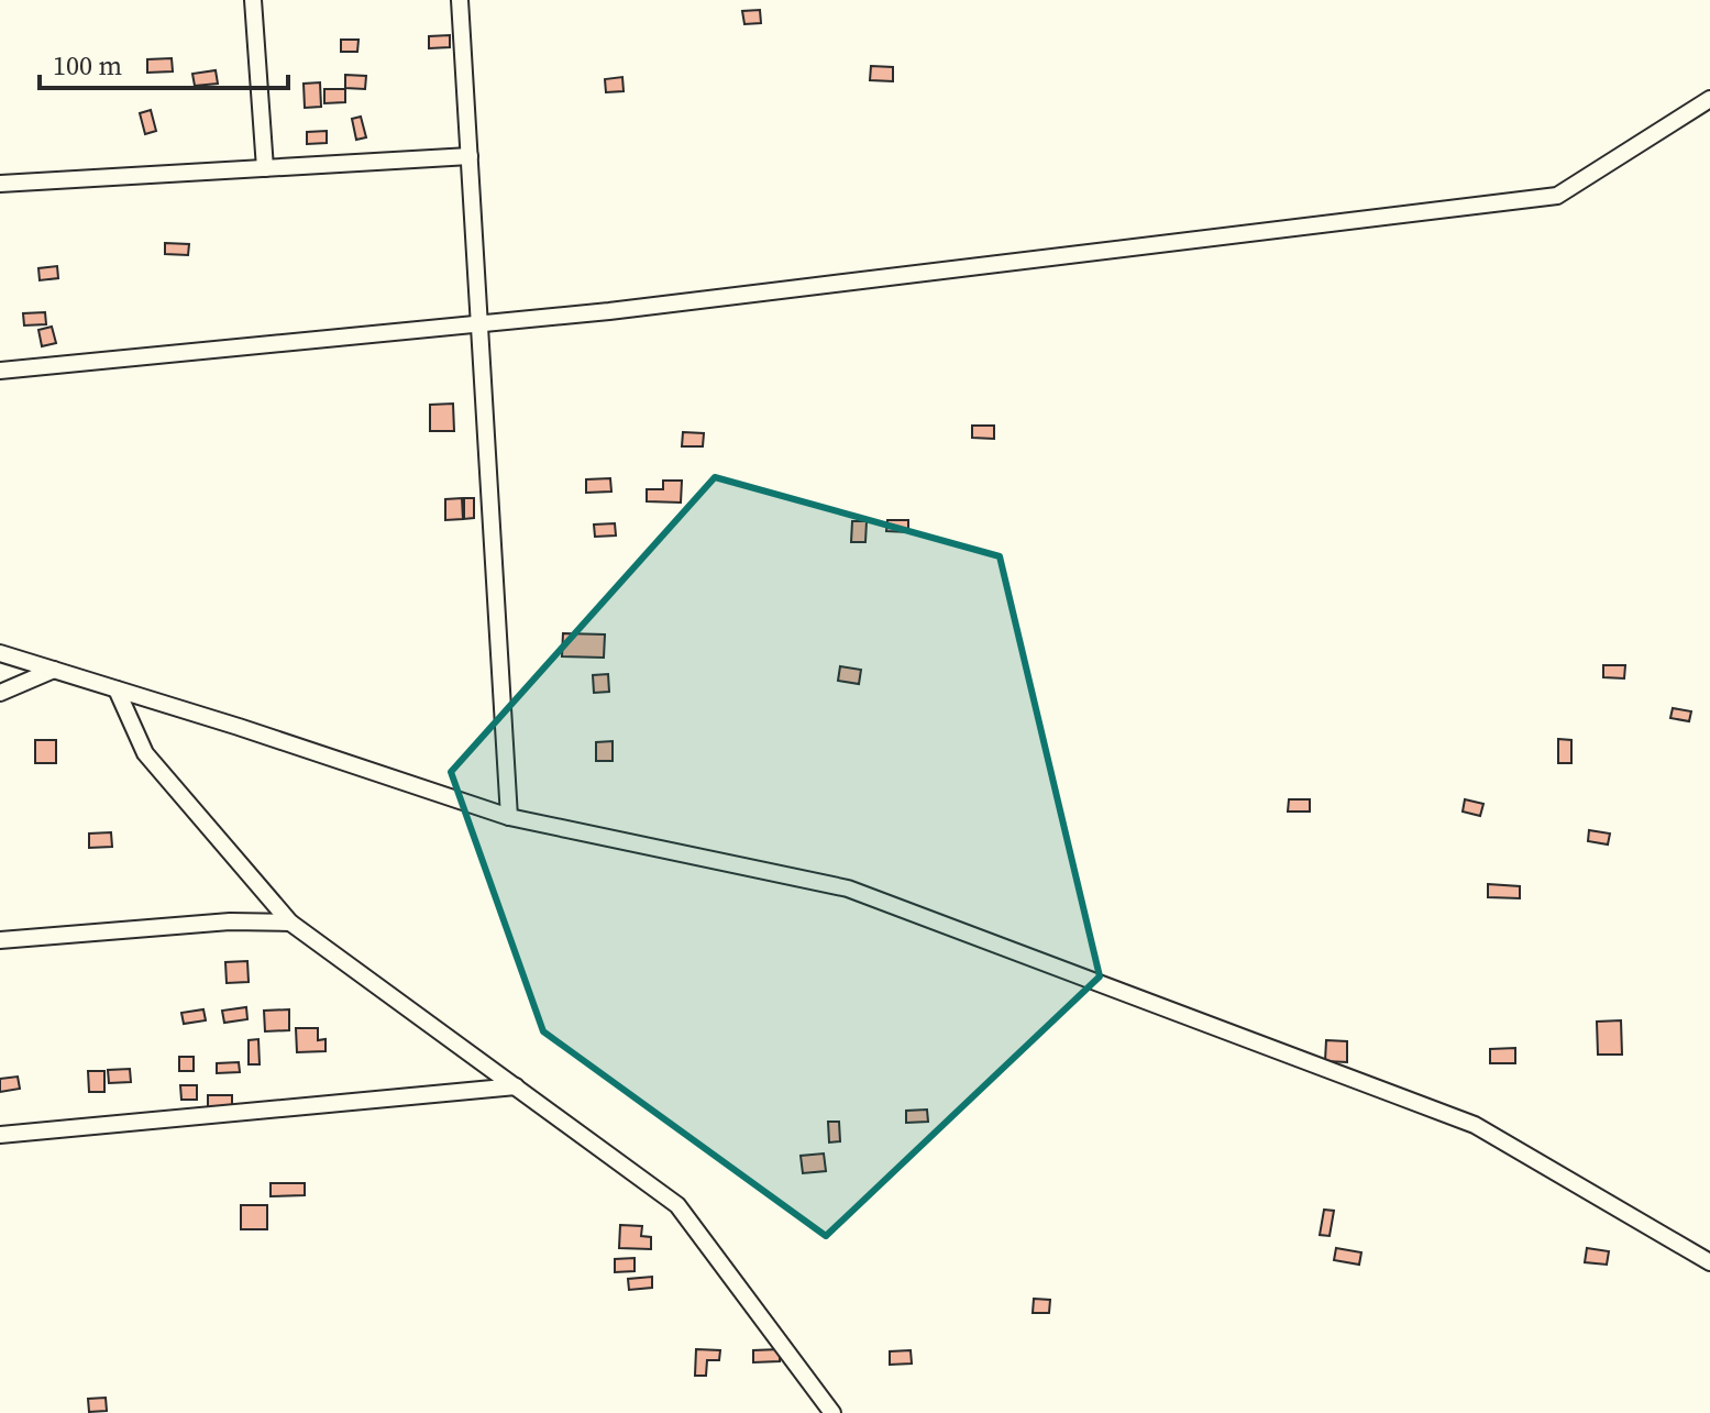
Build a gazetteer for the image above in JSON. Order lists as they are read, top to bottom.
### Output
{
  "scale_bar": "100 m"
}
